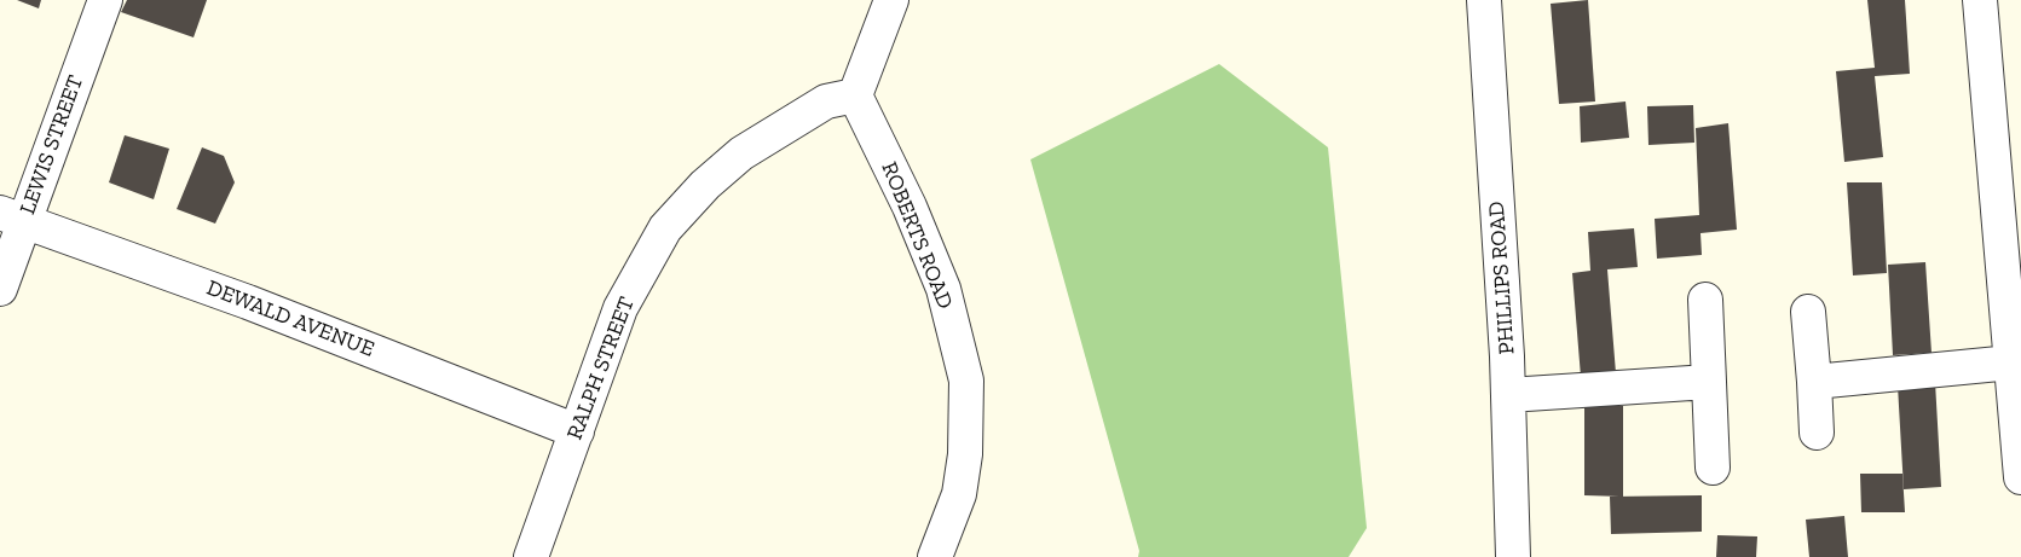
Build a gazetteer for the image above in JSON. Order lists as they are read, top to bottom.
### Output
{
  "streets": {
    "street": [
      "LEWIS STREET",
      "ROBERTS ROAD",
      "PHILLIPS ROAD",
      "DEWALD AVENUE",
      "RALPH STREET"
    ]
  },
  "crossings": [
    ["LEWIS STREET", "DEWALD AVENUE"],
    ["ROBERTS ROAD", "RALPH STREET"],
    ["DEWALD AVENUE", "RALPH STREET"]
  ]
}
